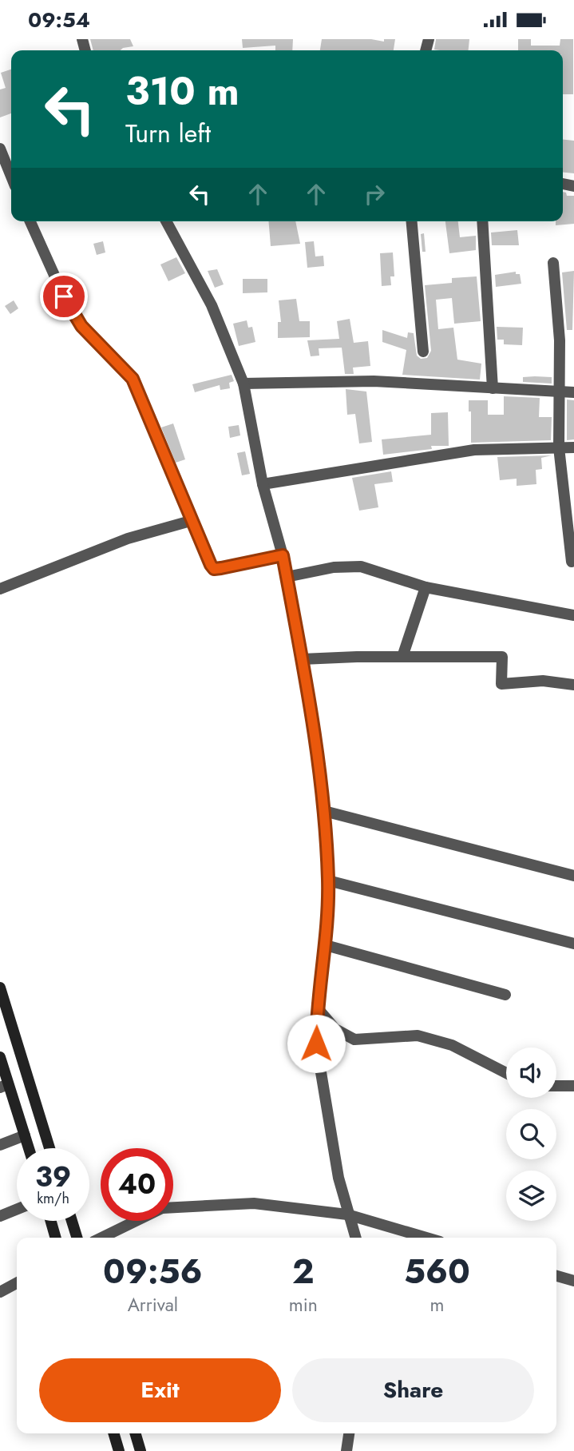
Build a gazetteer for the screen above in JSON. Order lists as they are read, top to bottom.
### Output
{
  "page": {
    "status": "09:54",
    "turn": ["310 m", "Turn left"],
    "speed": "39 km/h",
    "limit": "40",
    "eta": [
      "09:56",
      "Arrival",
      "2",
      "min",
      "560",
      "m"
    ],
    "buttons": ["Exit", "Share"]
  }
}
